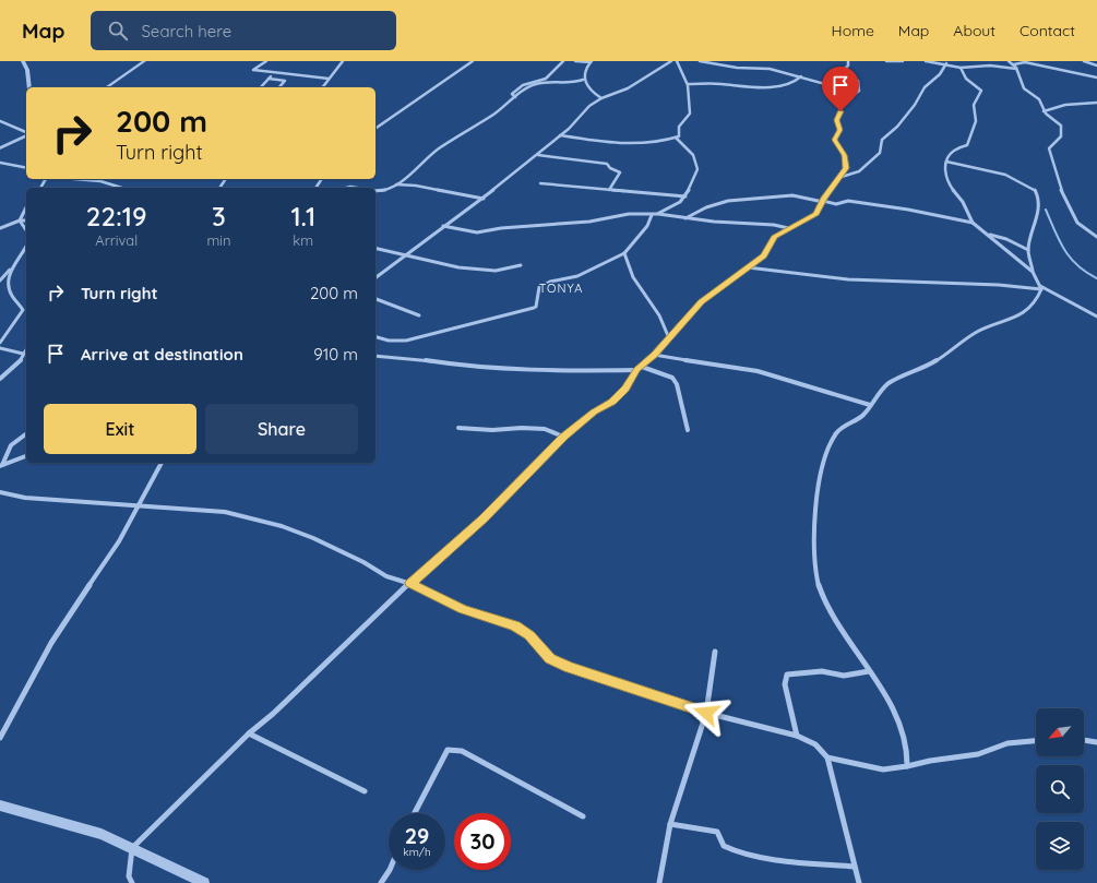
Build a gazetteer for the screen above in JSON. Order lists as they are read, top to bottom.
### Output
{
  "districts": ["TONYA"],
  "north": "bottom left",
  "page": {
    "header": "Map",
    "search": "Search here",
    "nav": [
      "Home",
      "Map",
      "About",
      "Contact"
    ],
    "turn": ["200 m", "Turn right"],
    "eta": [
      "22:19",
      "Arrival",
      "3",
      "min",
      "1.1",
      "km"
    ],
    "list": [
      {
        "name": "Turn right",
        "value": "200 m"
      },
      {
        "name": "Arrive at destination",
        "value": "910 m"
      }
    ],
    "buttons": ["Exit", "Share"],
    "speed": "29 km/h",
    "limit": "30"
  }
}
